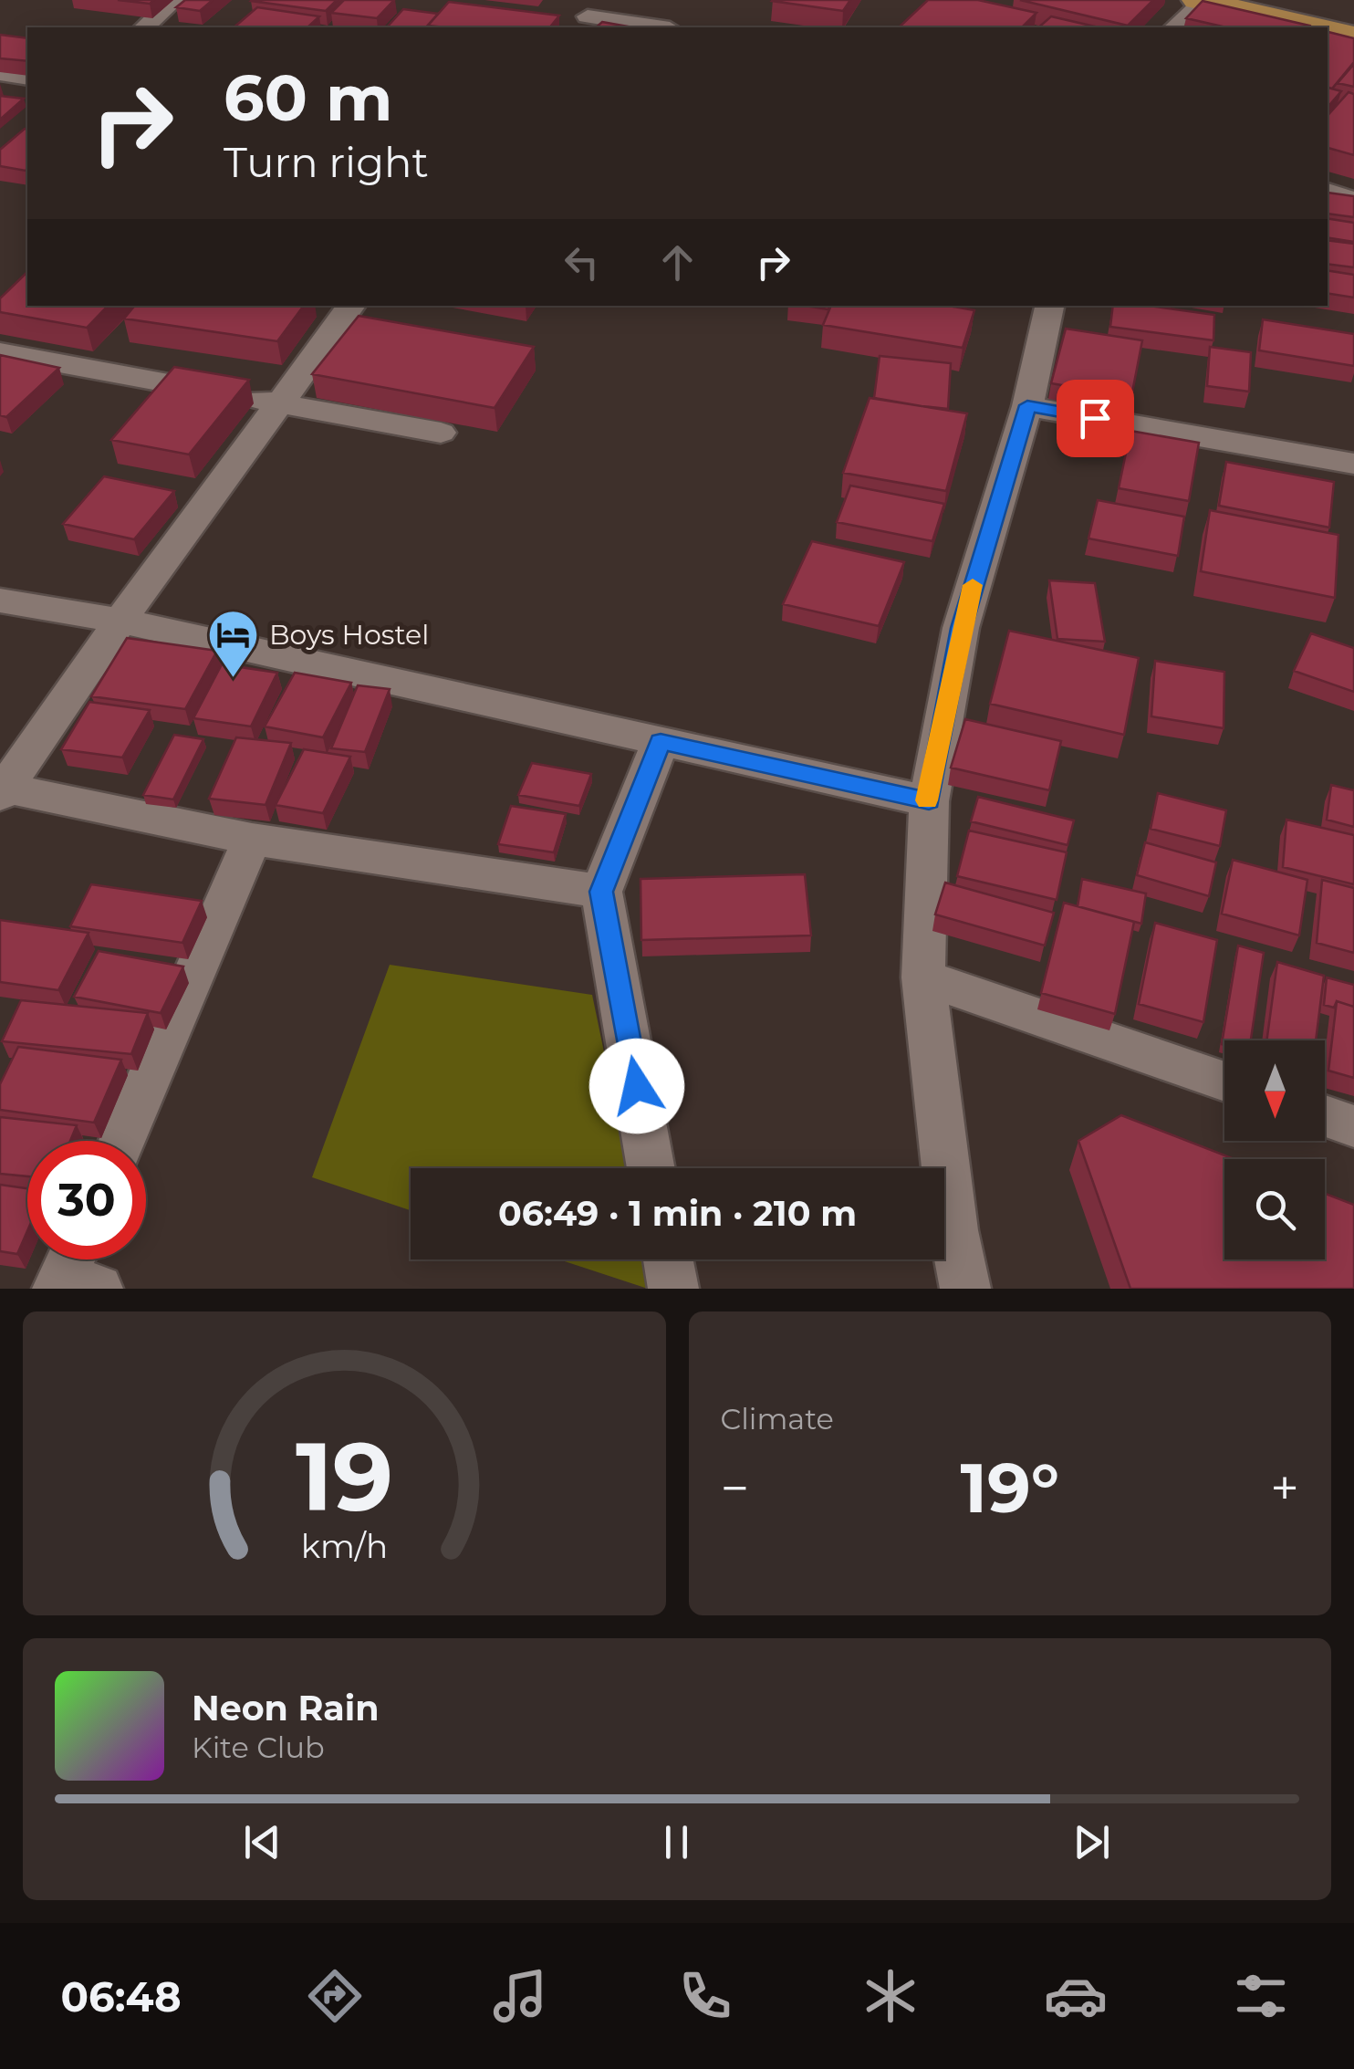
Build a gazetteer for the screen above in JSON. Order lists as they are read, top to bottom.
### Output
{
  "places": {
    "hotel": ["Boys Hostel"]
  },
  "north": "bottom",
  "page": {
    "turn": ["60 m", "Turn right"],
    "limit": "30",
    "trip": "06:49 · 1 min · 210 m",
    "tile": "Climate",
    "heat": ["−", "19°", "+"],
    "song": ["Neon Rain", "Kite Club"],
    "tabs": "06:48",
    "gauge": ["19", "km/h"]
  }
}
